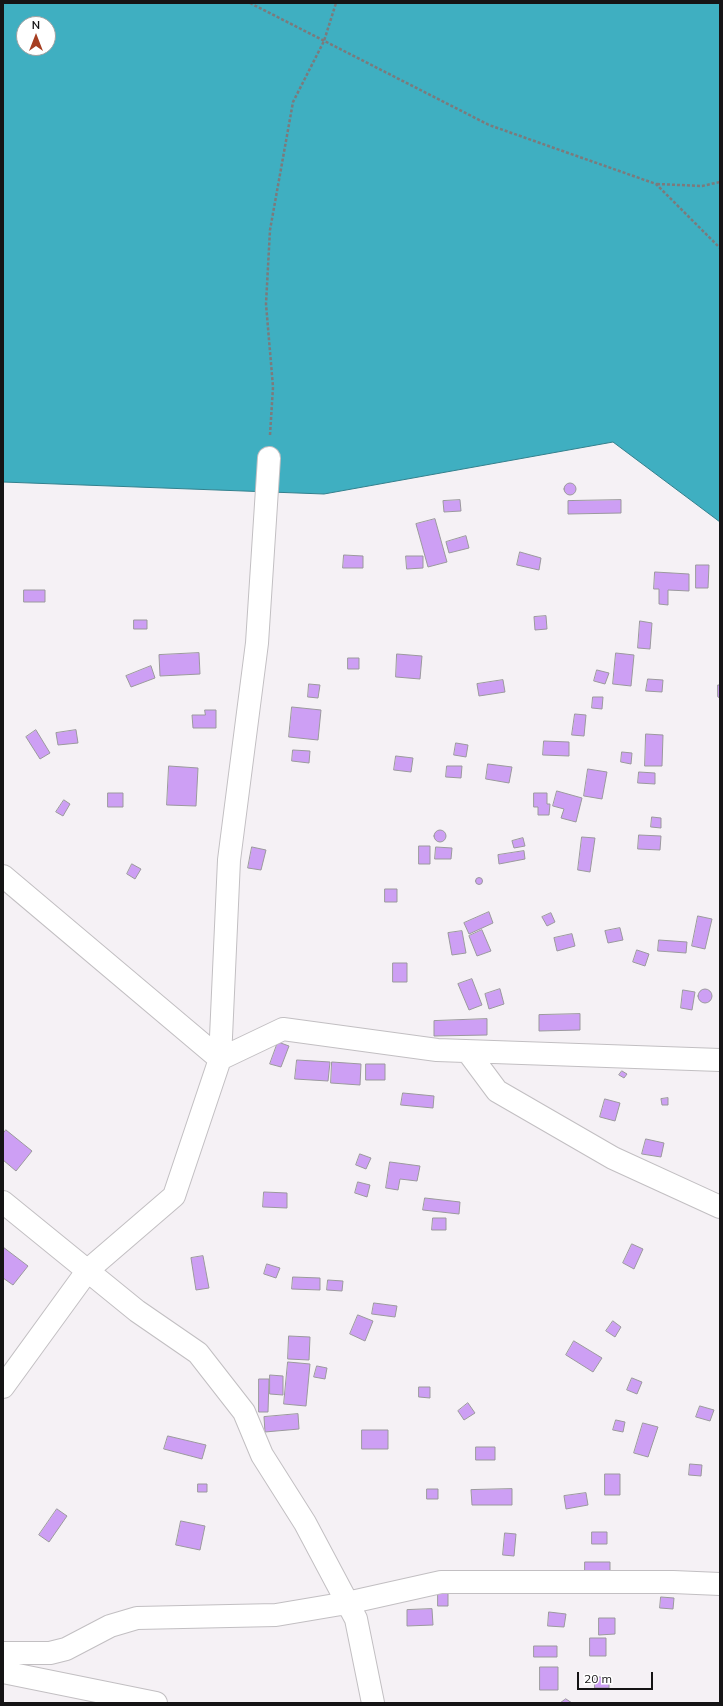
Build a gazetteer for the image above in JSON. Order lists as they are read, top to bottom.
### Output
{
  "scale_bar": "20 m",
  "north": "top"
}
